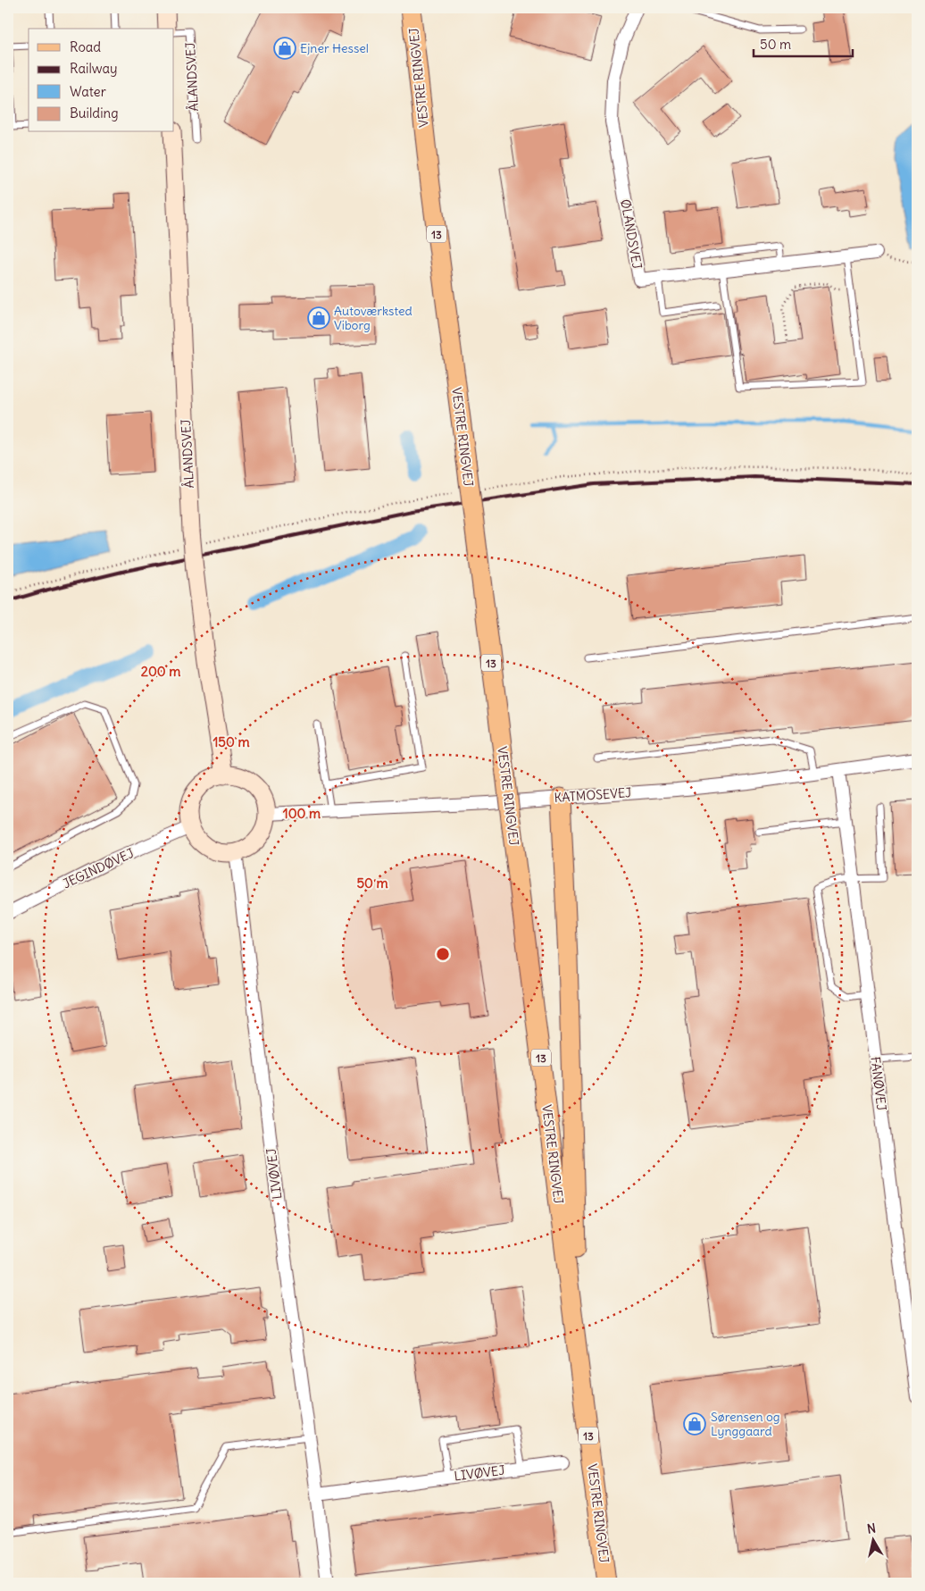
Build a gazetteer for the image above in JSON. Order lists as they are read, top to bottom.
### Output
{
  "streets": {
    "main road": ["VESTRE RINGVEJ", "13"],
    "street": [
      "ÅLANDSVEJ",
      "ØLANDSVEJ",
      "KATMOSEVEJ",
      "JEGINDØVEJ",
      "FANØVEJ",
      "LIVØVEJ"
    ]
  },
  "crossings": [
    ["ÅLANDSVEJ", "KATMOSEVEJ"],
    ["ÅLANDSVEJ", "JEGINDØVEJ"],
    ["ÅLANDSVEJ", "LIVØVEJ"],
    ["KATMOSEVEJ", "JEGINDØVEJ"],
    ["KATMOSEVEJ", "FANØVEJ"],
    ["KATMOSEVEJ", "LIVØVEJ"],
    ["JEGINDØVEJ", "LIVØVEJ"]
  ],
  "places": {
    "shop": ["Ejner Hessel", "Autoværksted Viborg", "Sørensen og Lynggaard"]
  },
  "legend": [
    "Road",
    "Railway",
    "Water",
    "Building"
  ],
  "scale_bar": "50 m",
  "north": "top",
  "rings": [
    "200 m",
    "150 m",
    "100 m",
    "50 m"
  ]
}
